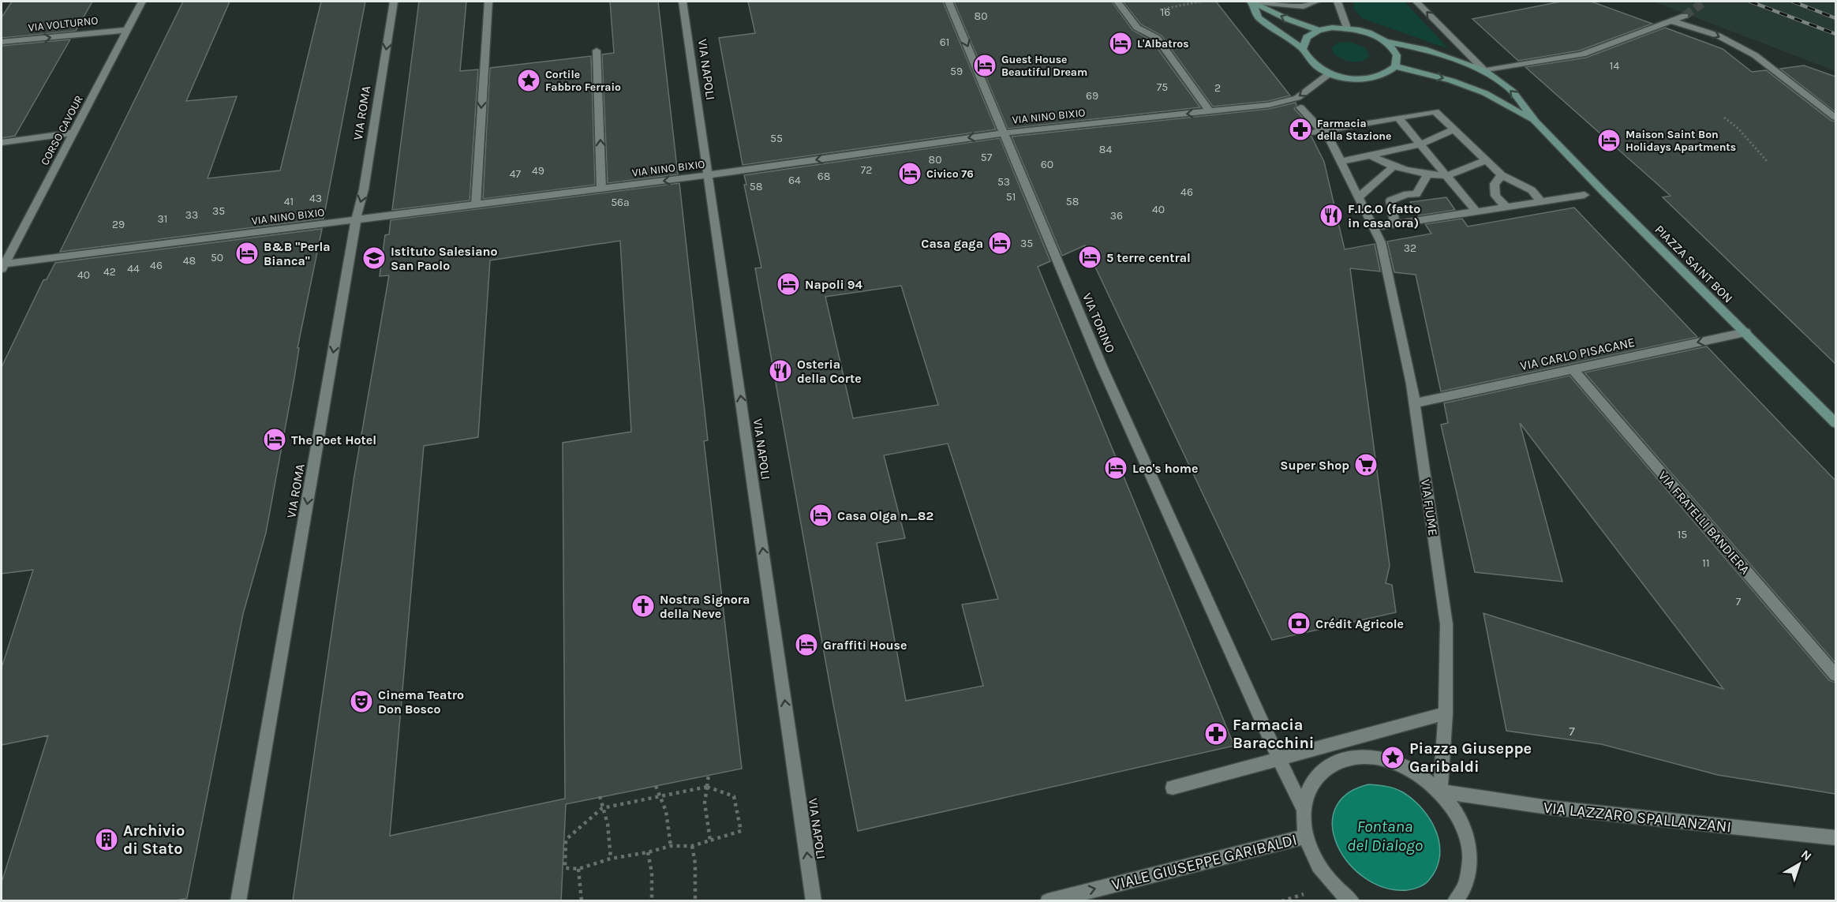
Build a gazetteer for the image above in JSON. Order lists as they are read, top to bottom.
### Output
{
  "streets": {
    "street": [
      "VIA VOLTURNO",
      "VIA NAPOLI",
      "VIA ROMA",
      "VIA NINO BIXIO",
      "CORSO CAVOUR",
      "PIAZZA SAINT BON",
      "VIA TORINO",
      "VIA CARLO PISACANE",
      "VIA FIUME",
      "VIA FRATELLI BANDIERA",
      "VIA LAZZARO SPALLANZANI",
      "VIALE GIUSEPPE GARIBALDI"
    ]
  },
  "crossings": [
    ["VIA VOLTURNO", "CORSO CAVOUR"],
    ["VIA NAPOLI", "VIA NINO BIXIO"],
    ["VIA ROMA", "VIA NINO BIXIO"],
    ["VIA NINO BIXIO", "CORSO CAVOUR"],
    ["VIA NINO BIXIO", "VIA TORINO"],
    ["PIAZZA SAINT BON", "VIA CARLO PISACANE"],
    ["VIA CARLO PISACANE", "VIA FIUME"],
    ["VIA CARLO PISACANE", "VIA FRATELLI BANDIERA"],
    ["VIA FIUME", "VIA LAZZARO SPALLANZANI"]
  ],
  "one_way": [
    "VIA NAPOLI",
    "VIA ROMA",
    "VIA NINO BIXIO",
    "VIA CARLO PISACANE"
  ],
  "water": ["Fontana del Dialogo"],
  "places": {
    "hotel": [
      "L'Albatros",
      "Guest House Beautiful Dream",
      "Maison Saint Bon Holidays Apartments",
      "Civico 76",
      "Casa gaga",
      "B&B \"Perla Bianca\"",
      "5 terre central",
      "Napoli 94",
      "The Poet Hotel",
      "Leo's home",
      "Casa Olga n_82",
      "Graffiti House"
    ],
    "place": ["Cortile Fabbro Ferraio", "Piazza Giuseppe Garibaldi"],
    "pharmacy": ["Farmacia della Stazione", "Farmacia Baracchini"],
    "restaurant": ["F.I.C.O (fatto in casa ora)", "Osteria della Corte"],
    "school or university": ["Istituto Salesiano San Paolo"],
    "supermarket": ["Super Shop"],
    "church": ["Nostra Signora della Neve"],
    "bank": ["Crédit Agricole"],
    "theatre": ["Cinema Teatro Don Bosco"],
    "building": ["Archivio di Stato"]
  },
  "house_numbers": [
    "16",
    "80",
    "61",
    "14",
    "59",
    "75",
    "2",
    "69",
    "55",
    "84",
    "57",
    "80",
    "60",
    "72",
    "49",
    "47",
    "68",
    "64",
    "53",
    "58",
    "46",
    "51",
    "43",
    "41",
    "58",
    "56a",
    "40",
    "35",
    "33",
    "36",
    "31",
    "29",
    "35",
    "32",
    "50",
    "48",
    "46",
    "44",
    "42",
    "40",
    "15",
    "11",
    "7",
    "7"
  ],
  "north": "top right"
}
